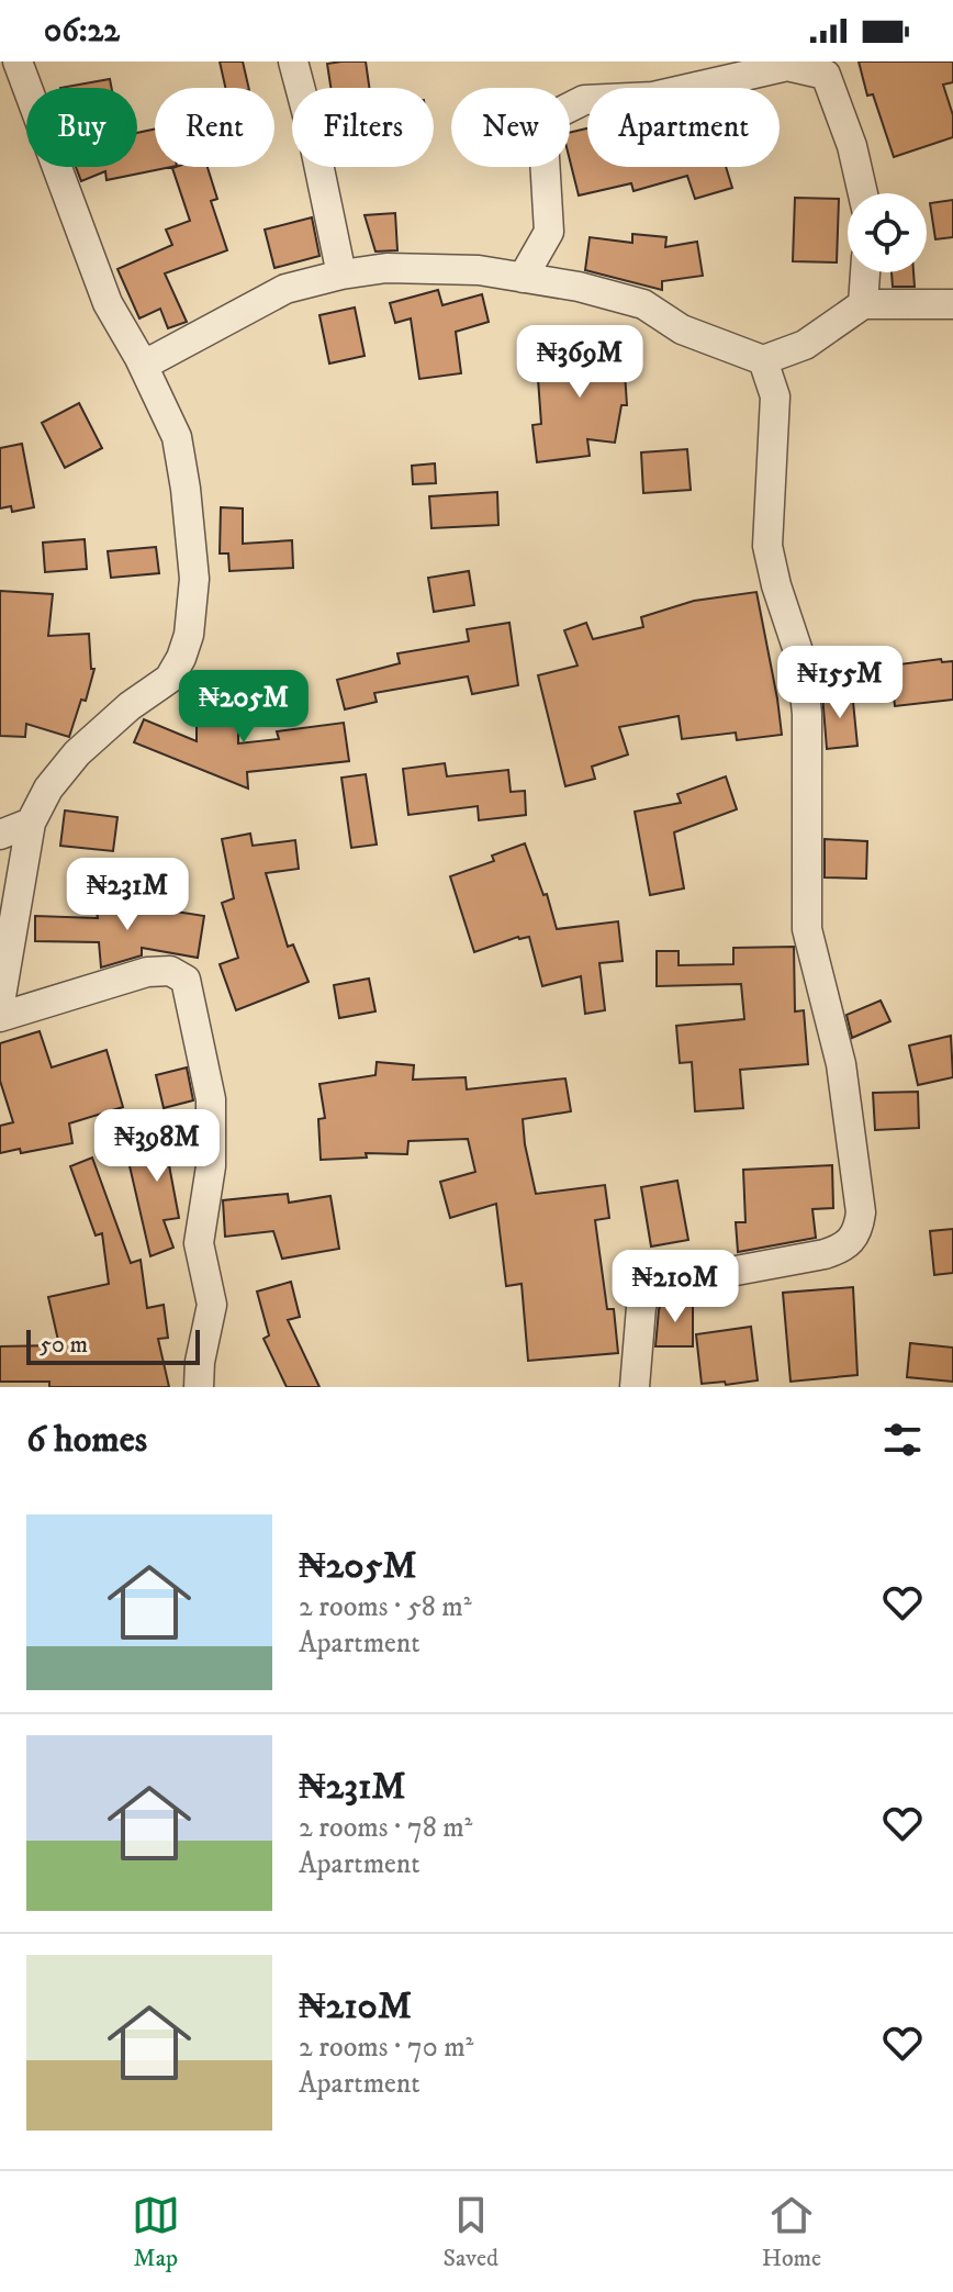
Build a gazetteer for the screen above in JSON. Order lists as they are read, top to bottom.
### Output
{
  "scale_bar": "50 m",
  "page": {
    "status": "06:22",
    "chip": [
      "Buy",
      "Rent",
      "Filters",
      "New",
      "Apartment"
    ],
    "price": [
      "₦369M",
      "₦155M",
      "₦205M",
      "₦231M",
      "₦398M",
      "₦210M"
    ],
    "scale": "50 m",
    "heading": "6 homes",
    "list": [
      {
        "name": "₦205M",
        "note": "2 rooms · 58 m² · Apartment"
      },
      {
        "name": "₦231M",
        "note": "2 rooms · 78 m² · Apartment"
      },
      {
        "name": "₦210M",
        "note": "2 rooms · 70 m² · Apartment"
      }
    ],
    "tabs": ["Map", "Saved", "Home"]
  }
}
